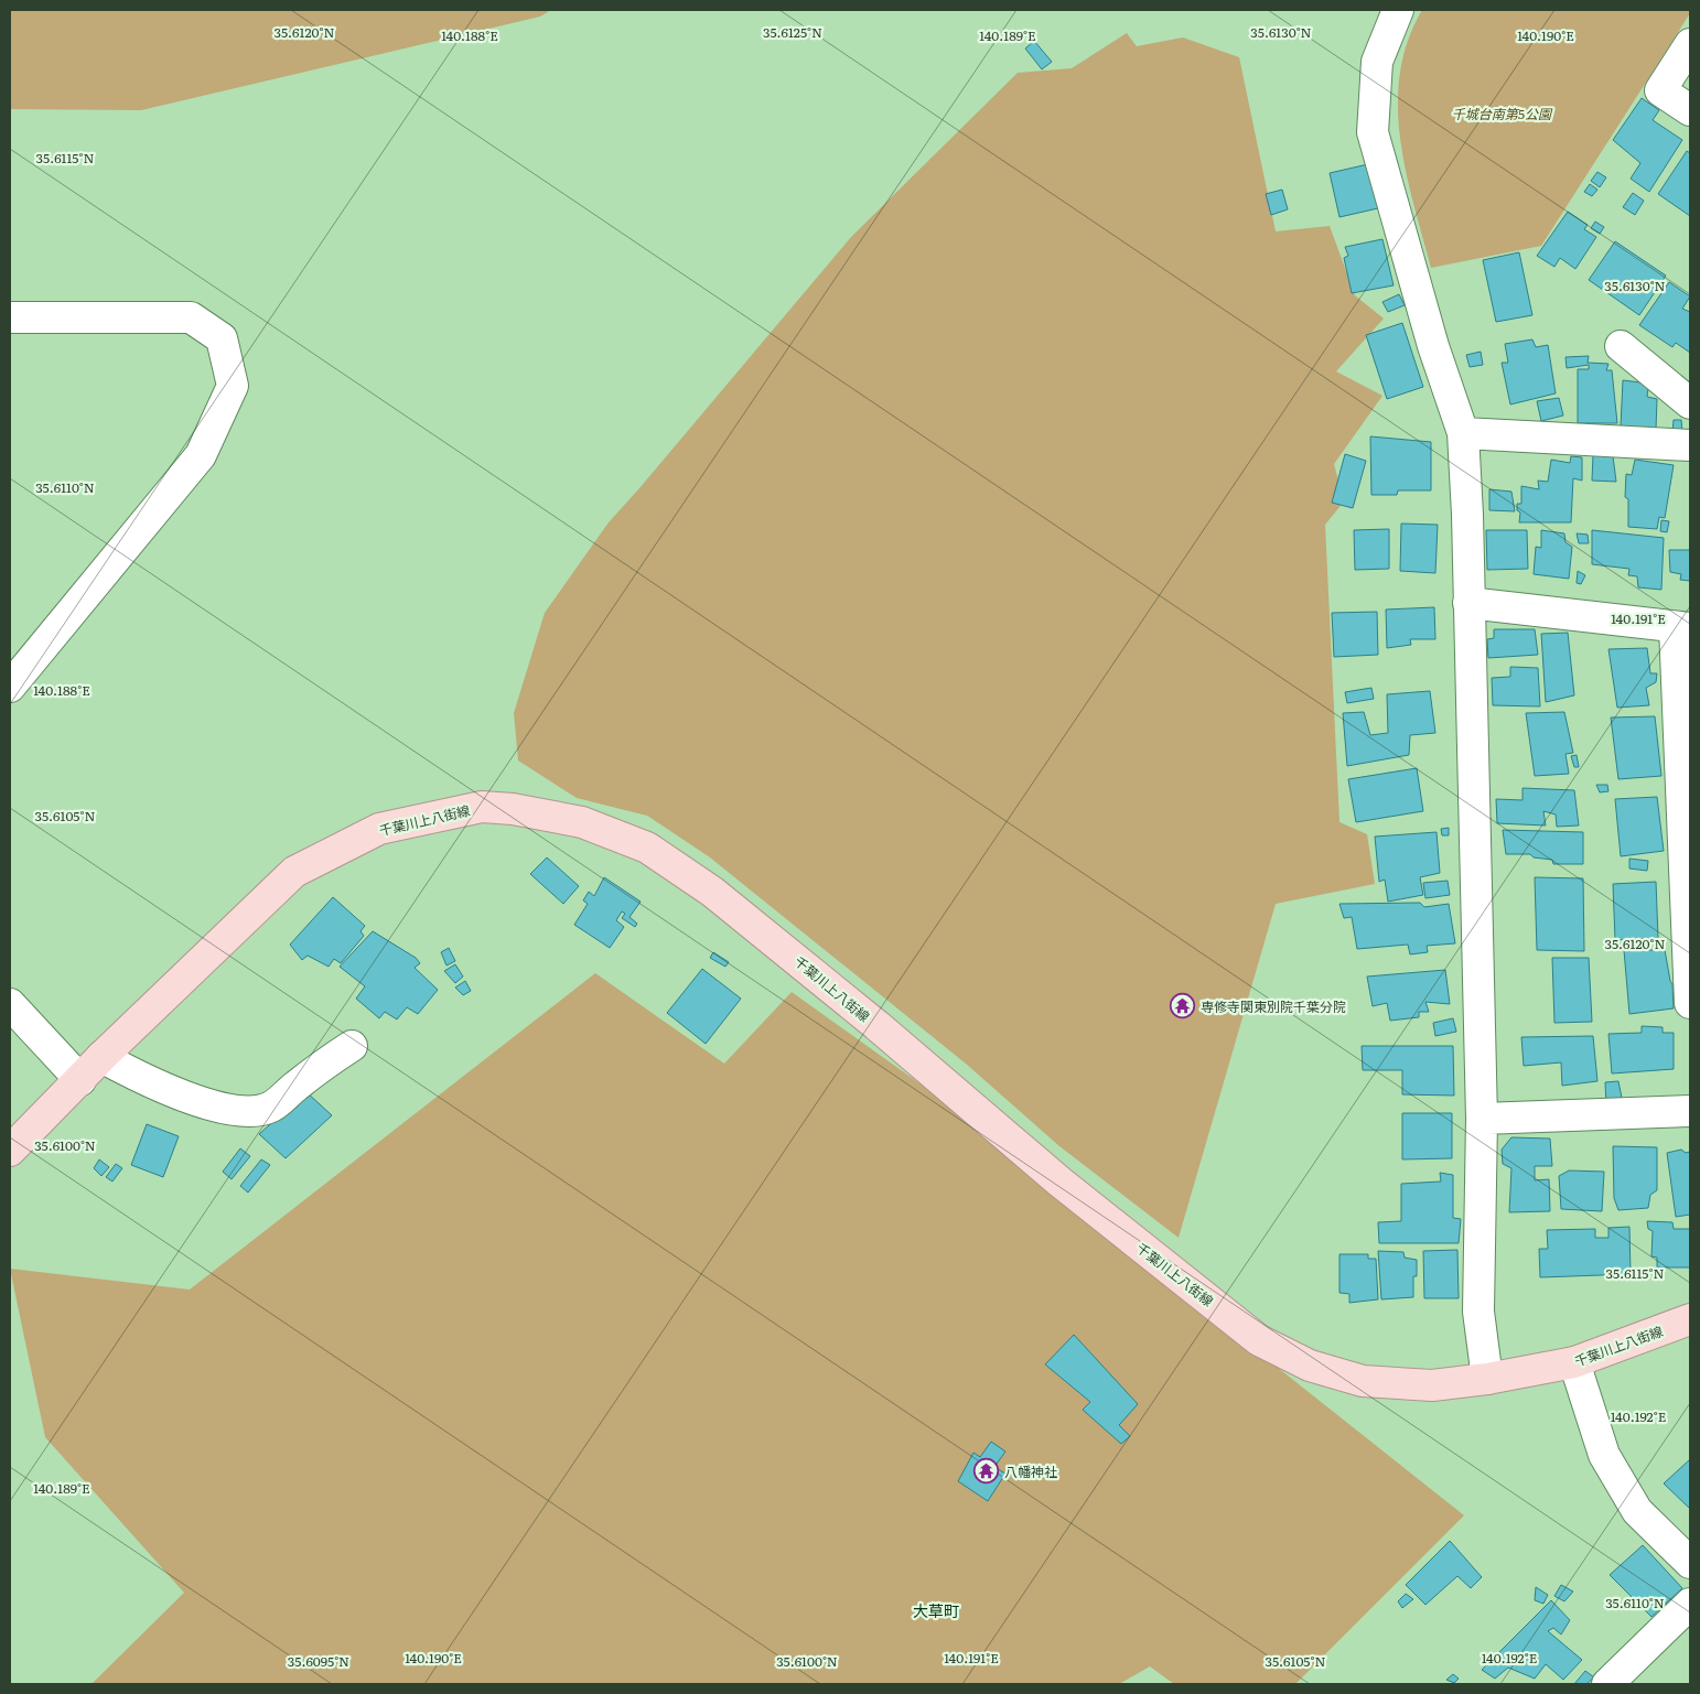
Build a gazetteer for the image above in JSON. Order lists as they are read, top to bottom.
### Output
{
  "streets": {
    "main road": ["千葉川上八街線"]
  },
  "districts": ["大草町"],
  "parks": ["千城台南第5公園"],
  "places": {
    "temple": ["専修寺関東別院千葉分院", "八幡神社"]
  },
  "coordinates": [
    "35.6120°N",
    "35.6125°N",
    "35.6130°N",
    "140.188°E",
    "140.190°E",
    "140.189°E",
    "35.6115°N",
    "35.6110°N",
    "140.191°E",
    "35.6105°N",
    "35.6100°N",
    "140.192°E",
    "35.6095°N"
  ]
}
